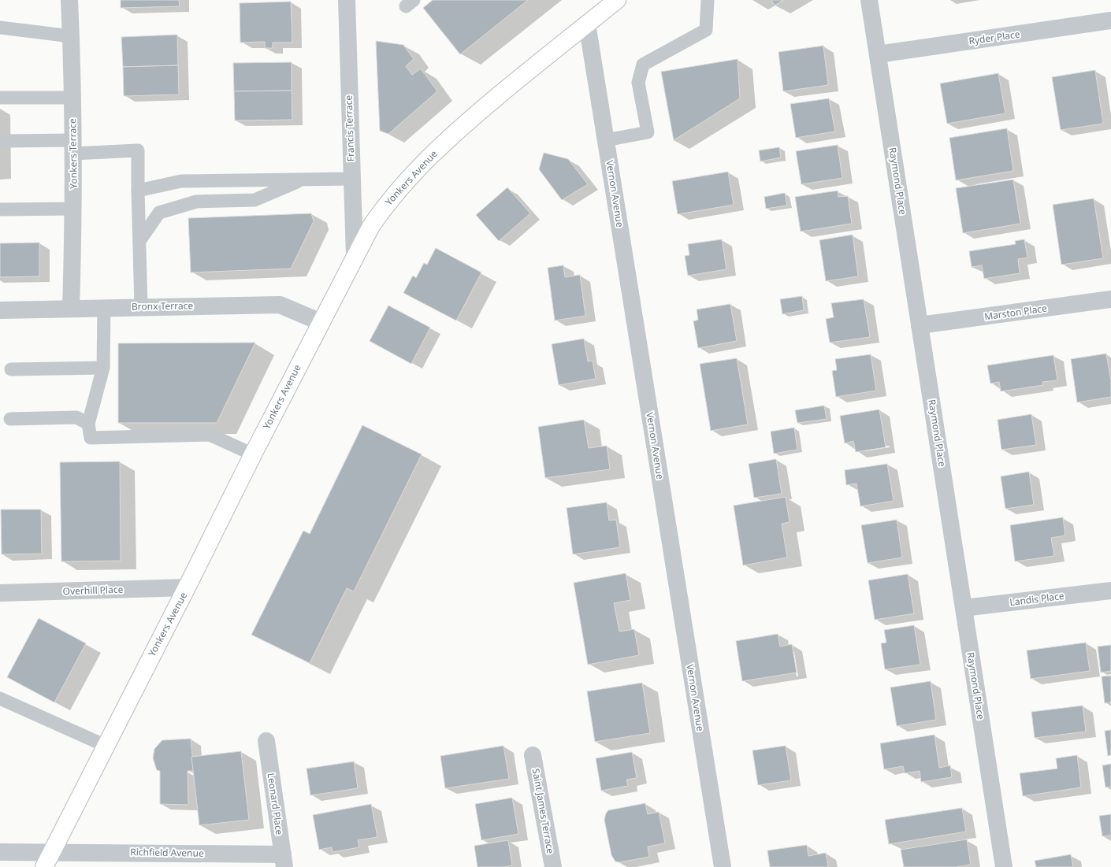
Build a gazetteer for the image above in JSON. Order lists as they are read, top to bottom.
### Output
{
  "streets": {
    "main road": ["Yonkers Avenue"],
    "street": [
      "Ryder Place",
      "Francis Terrace",
      "Yonkers Terrace",
      "Raymond Place",
      "Vernon Avenue",
      "Bronx Terrace",
      "Marston Place",
      "Overhill Place",
      "Landis Place",
      "Leonard Place",
      "Saint James Terrace",
      "Richfield Avenue"
    ]
  },
  "crossings": [
    ["Ryder Place", "Raymond Place"],
    ["Francis Terrace", "Yonkers Avenue"],
    ["Yonkers Terrace", "Bronx Terrace"],
    ["Yonkers Avenue", "Vernon Avenue"],
    ["Yonkers Avenue", "Bronx Terrace"],
    ["Yonkers Avenue", "Overhill Place"],
    ["Yonkers Avenue", "Richfield Avenue"],
    ["Raymond Place", "Marston Place"],
    ["Raymond Place", "Landis Place"],
    ["Leonard Place", "Richfield Avenue"]
  ]
}
